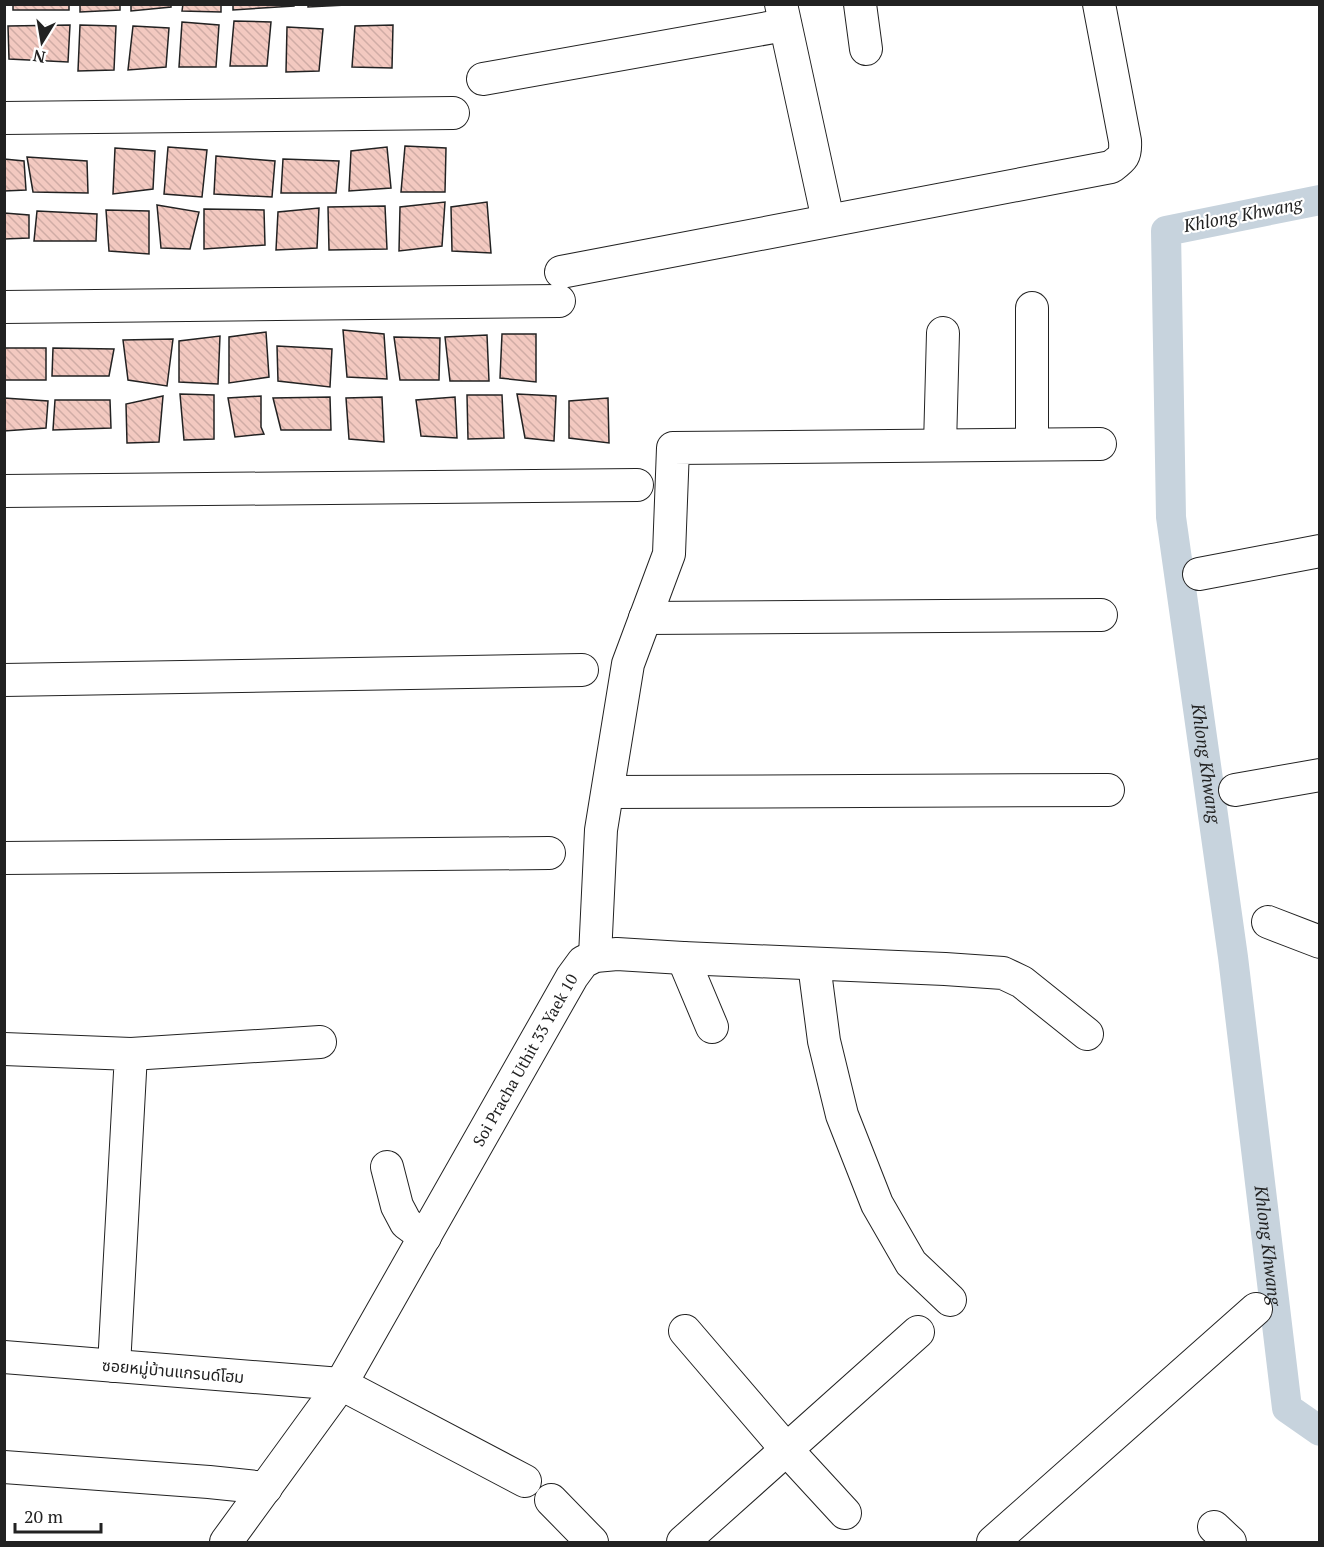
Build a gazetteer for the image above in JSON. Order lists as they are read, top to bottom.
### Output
{
  "streets": {
    "street": ["Soi Pracha Uthit 33 Yaek 10", "ซอยหมู่บ้านแกรนด์โฮม"]
  },
  "crossings": [
    ["Soi Pracha Uthit 33 Yaek 10", "ซอยหมู่บ้านแกรนด์โฮม"]
  ],
  "water": ["Khlong Khwang"],
  "scale_bar": "20 m",
  "north": "bottom"
}
